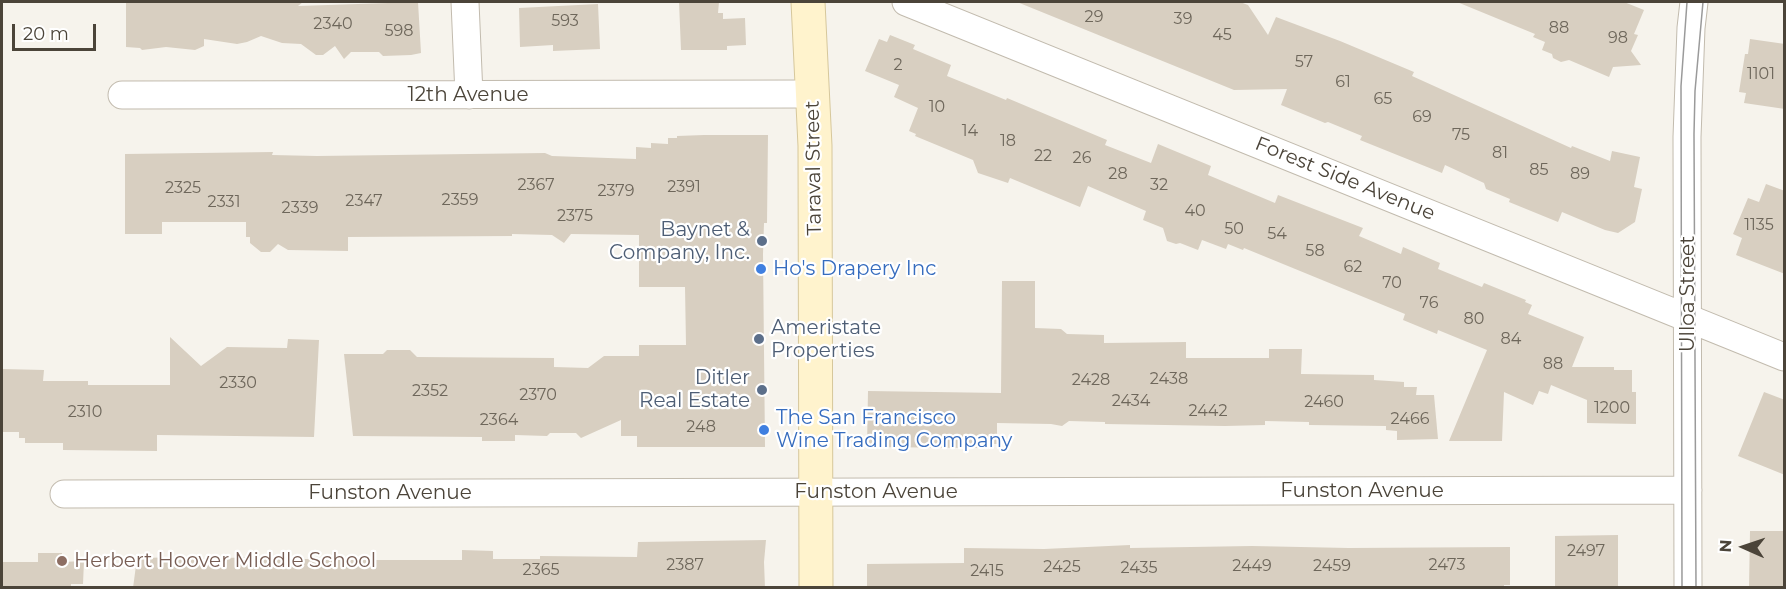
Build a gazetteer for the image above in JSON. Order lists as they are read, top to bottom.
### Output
{
  "streets": {
    "street": [
      "12th Avenue",
      "Taraval Street",
      "Forest Side Avenue",
      "Ulloa Street",
      "Funston Avenue"
    ]
  },
  "crossings": [
    ["12th Avenue", "Taraval Street"],
    ["Taraval Street", "Funston Avenue"],
    ["Forest Side Avenue", "Ulloa Street"],
    ["Ulloa Street", "Funston Avenue"]
  ],
  "places": [
    "Baynet & Company, Inc.",
    "Ho's Drapery Inc",
    "Ameristate Properties",
    "Ditler Real Estate",
    "The San Francisco Wine Trading Company",
    "Herbert Hoover Middle School"
  ],
  "house_numbers": [
    "29",
    "39",
    "593",
    "2340",
    "88",
    "598",
    "45",
    "98",
    "57",
    "2",
    "1101",
    "61",
    "65",
    "10",
    "69",
    "14",
    "75",
    "18",
    "81",
    "22",
    "26",
    "85",
    "28",
    "89",
    "2367",
    "32",
    "2391",
    "2325",
    "2379",
    "2359",
    "2347",
    "2331",
    "2339",
    "40",
    "2375",
    "1135",
    "50",
    "54",
    "58",
    "62",
    "70",
    "76",
    "80",
    "84",
    "88",
    "2438",
    "2428",
    "2330",
    "2352",
    "2370",
    "2434",
    "2460",
    "1200",
    "2442",
    "2310",
    "2466",
    "2364",
    "248",
    "2497",
    "2387",
    "2473",
    "2449",
    "2459",
    "2425",
    "2435",
    "2365",
    "2415"
  ],
  "scale_bar": "20 m",
  "north": "left"
}
